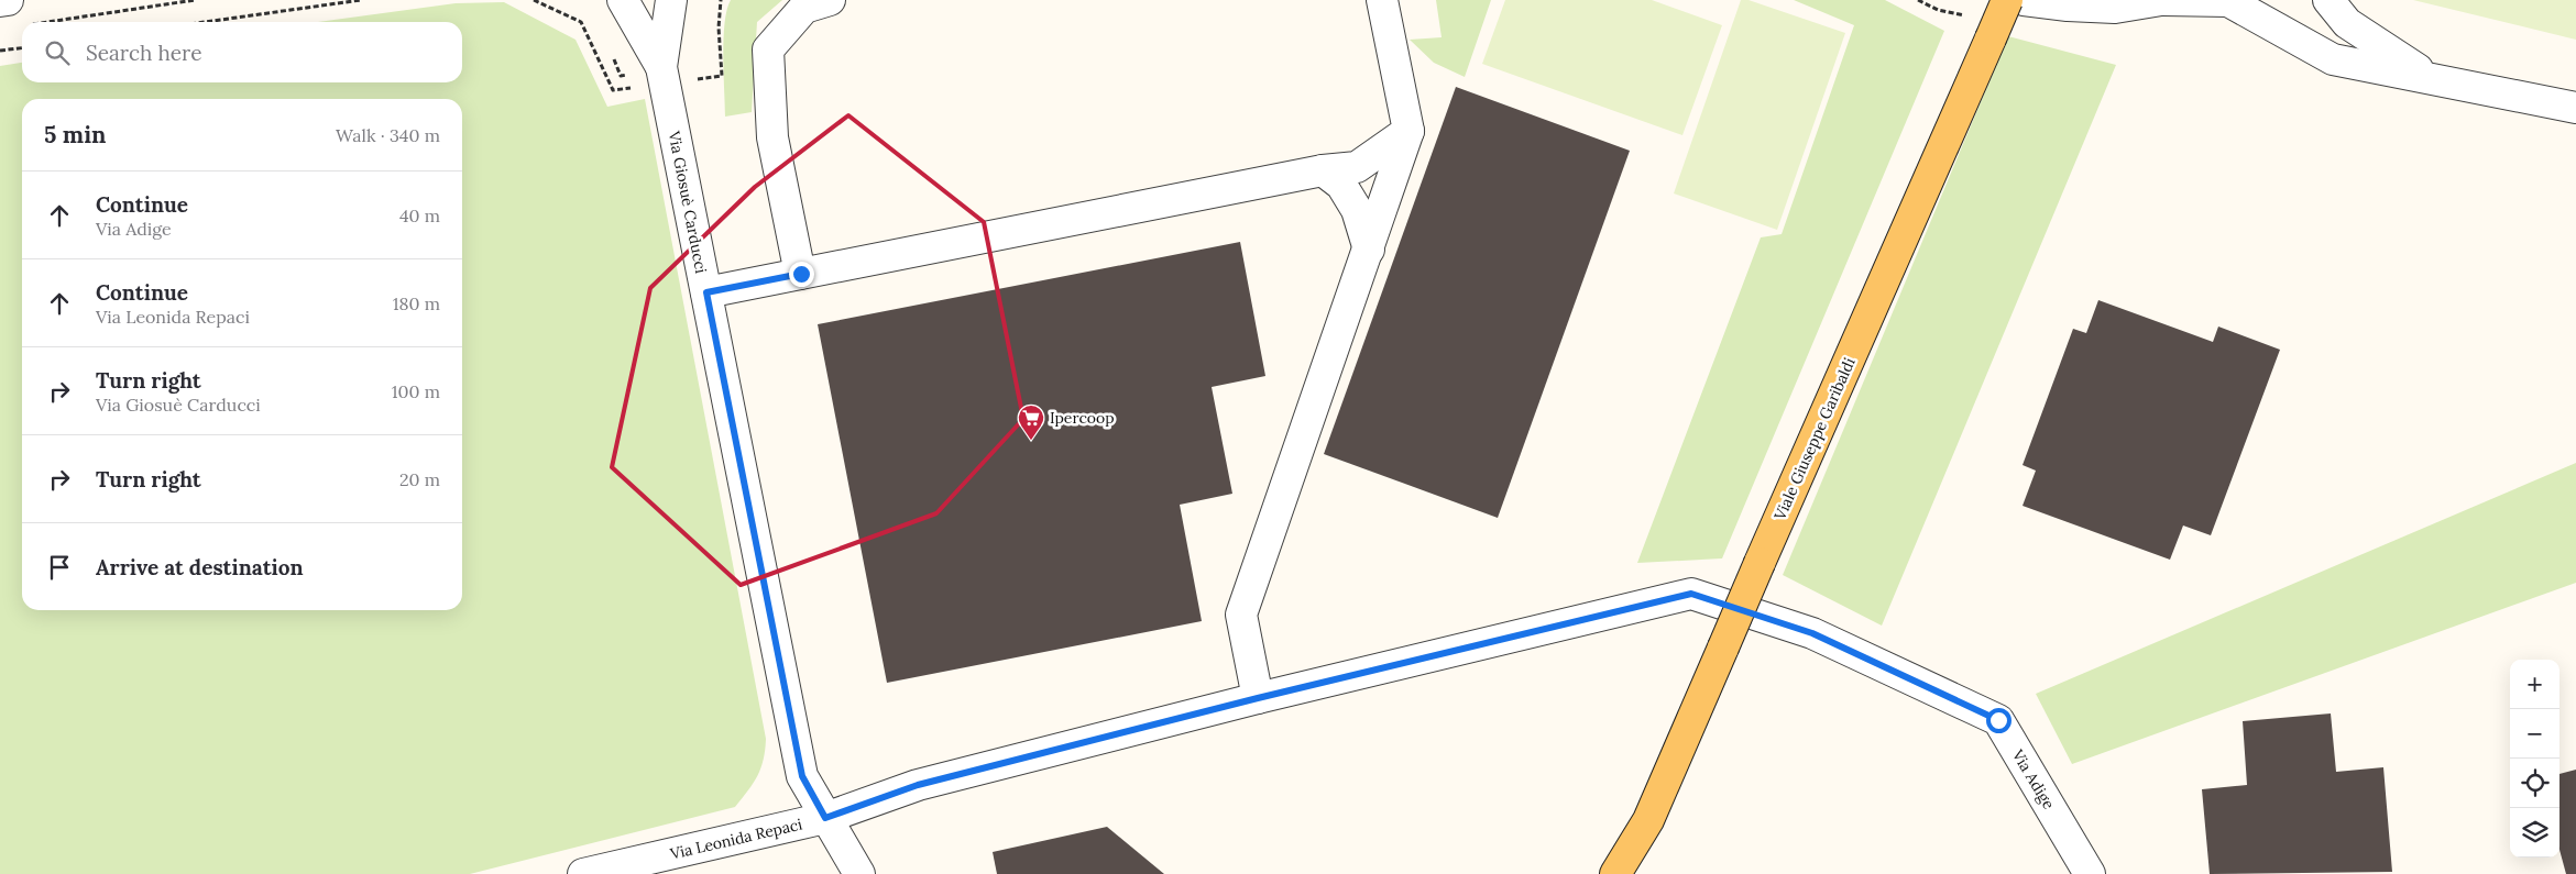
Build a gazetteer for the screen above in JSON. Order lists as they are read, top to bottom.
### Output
{
  "streets": {
    "main road": ["Viale Giuseppe Garibaldi"],
    "street": ["Via Giosuè Carducci", "Via Adige", "Via Leonida Repaci"]
  },
  "crossings": [
    ["Via Giosuè Carducci", "Via Leonida Repaci"],
    ["Via Adige", "Via Leonida Repaci"]
  ],
  "places": {
    "supermarket": ["Ipercoop"]
  },
  "page": {
    "search": "Search here",
    "heading": ["5 min", "Walk · 340 m"],
    "list": [
      ["Continue", "Via Adige", "40 m"],
      ["Continue", "Via Leonida Repaci", "180 m"],
      ["Turn right", "Via Giosuè Carducci", "100 m"],
      ["Turn right", "20 m"],
      "Arrive at destination"
    ],
    "map_buttons": ["+", "−"]
  }
}
